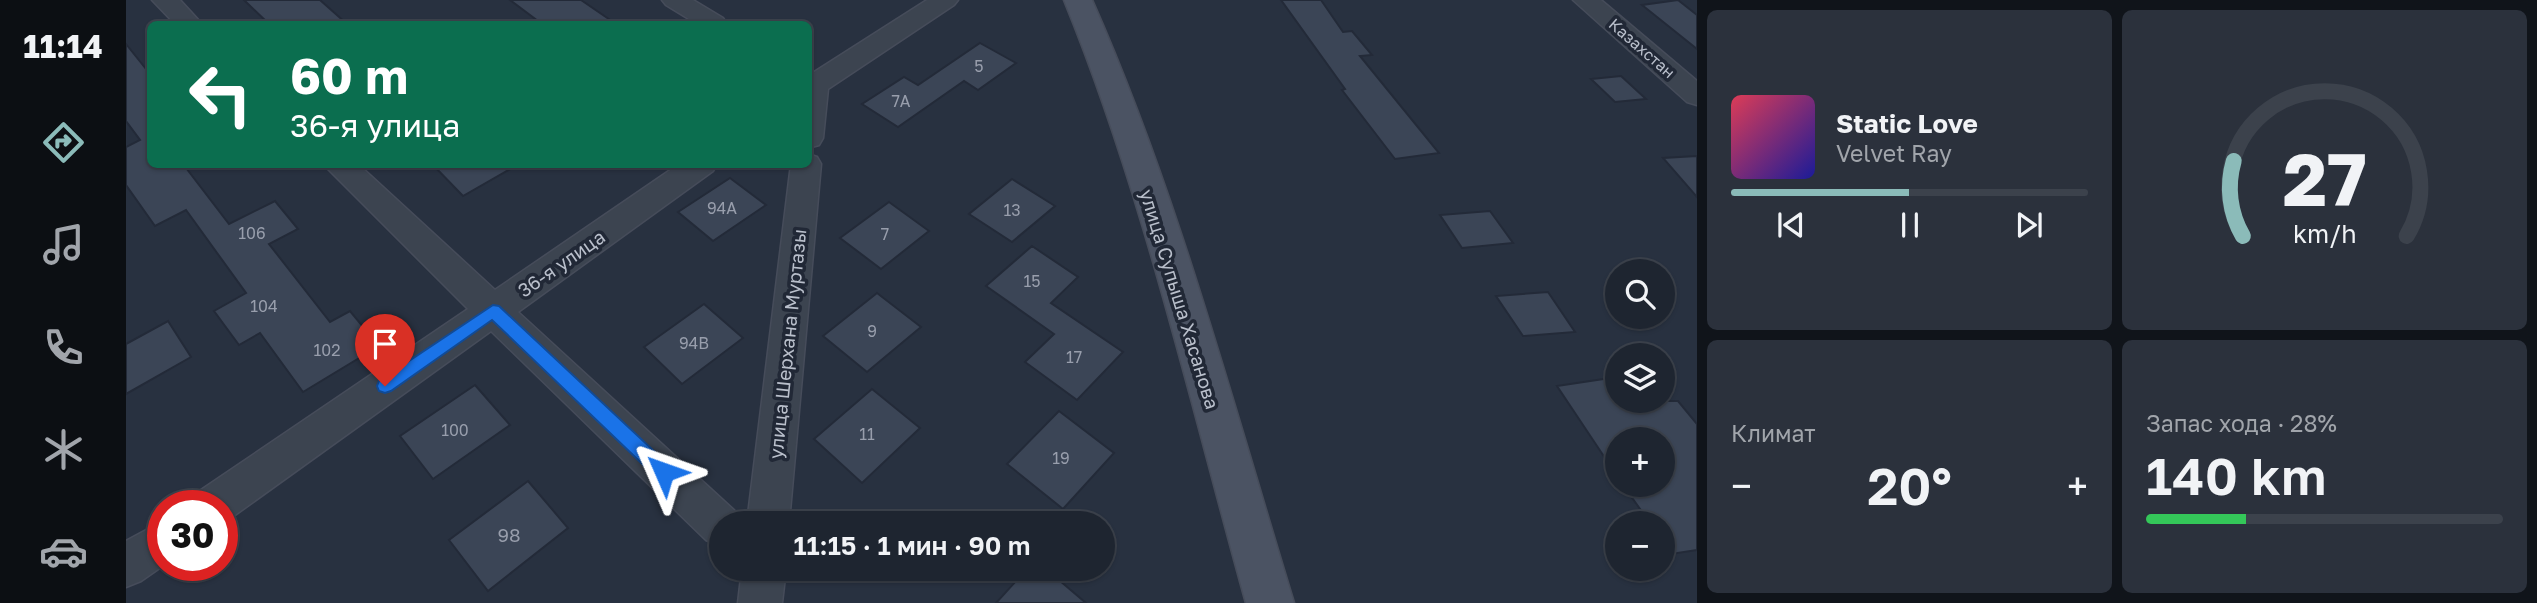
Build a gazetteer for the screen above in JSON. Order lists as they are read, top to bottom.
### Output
{
  "streets": {
    "street": [
      "Казахстан",
      "36-я улица",
      "улица Супыша Хасанова",
      "улица Шерхана Муртазы"
    ]
  },
  "house_numbers": [
    "5",
    "7А",
    "94А",
    "13",
    "106",
    "7",
    "15",
    "104",
    "9",
    "94В",
    "102",
    "17",
    "100",
    "11",
    "19",
    "98"
  ],
  "page": {
    "tabs": "11:14",
    "turn": ["60 m", "36-я улица"],
    "song": ["Static Love", "Velvet Ray"],
    "map_buttons": ["+", "−"],
    "tile": [
      "Климат",
      ["Запас хода · 28%", "140 km"]
    ],
    "heat": ["−", "20°", "+"],
    "limit": "30",
    "trip": "11:15 · 1 мин · 90 m",
    "gauge": ["27", "km/h"]
  }
}
